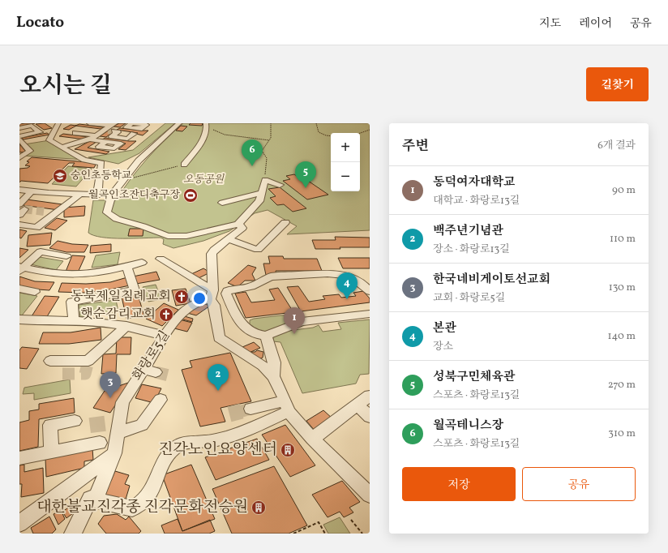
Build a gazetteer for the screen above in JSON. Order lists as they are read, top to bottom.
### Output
{
  "streets": {
    "street": ["화랑로5길"]
  },
  "parks": ["오동공원"],
  "places": {
    "school or university": ["숭인초등학교"],
    "sports": ["월곡인조잔디축구장"],
    "church": ["동북제일침례교회", "햇순감리교회"],
    "building": ["진각노인요양센터", "대한불교진각종 진각문화전승원"]
  },
  "page": {
    "header": "Locato",
    "nav": ["지도", "레이어", "공유"],
    "title": "오시는 길",
    "buttons": [
      "길찾기",
      ["저장", "공유"]
    ],
    "heading": ["주변", "6개 결과"],
    "map_buttons": ["+", "−"],
    "pins": [
      "6",
      "5",
      "4",
      "1",
      "2",
      "3"
    ],
    "list": [
      {
        "mark": "1",
        "name": "동덕여자대학교",
        "note": "대학교 · 화랑로13길",
        "value": "90 m"
      },
      {
        "mark": "2",
        "name": "백주년기념관",
        "note": "장소 · 화랑로13길",
        "value": "110 m"
      },
      {
        "mark": "3",
        "name": "한국네비게이토선교회",
        "note": "교회 · 화랑로5길",
        "value": "130 m"
      },
      {
        "mark": "4",
        "name": "본관",
        "note": "장소",
        "value": "140 m"
      },
      {
        "mark": "5",
        "name": "성북구민체육관",
        "note": "스포츠 · 화랑로13길",
        "value": "270 m"
      },
      {
        "mark": "6",
        "name": "월곡테니스장",
        "note": "스포츠 · 화랑로13길",
        "value": "310 m"
      }
    ]
  }
}
